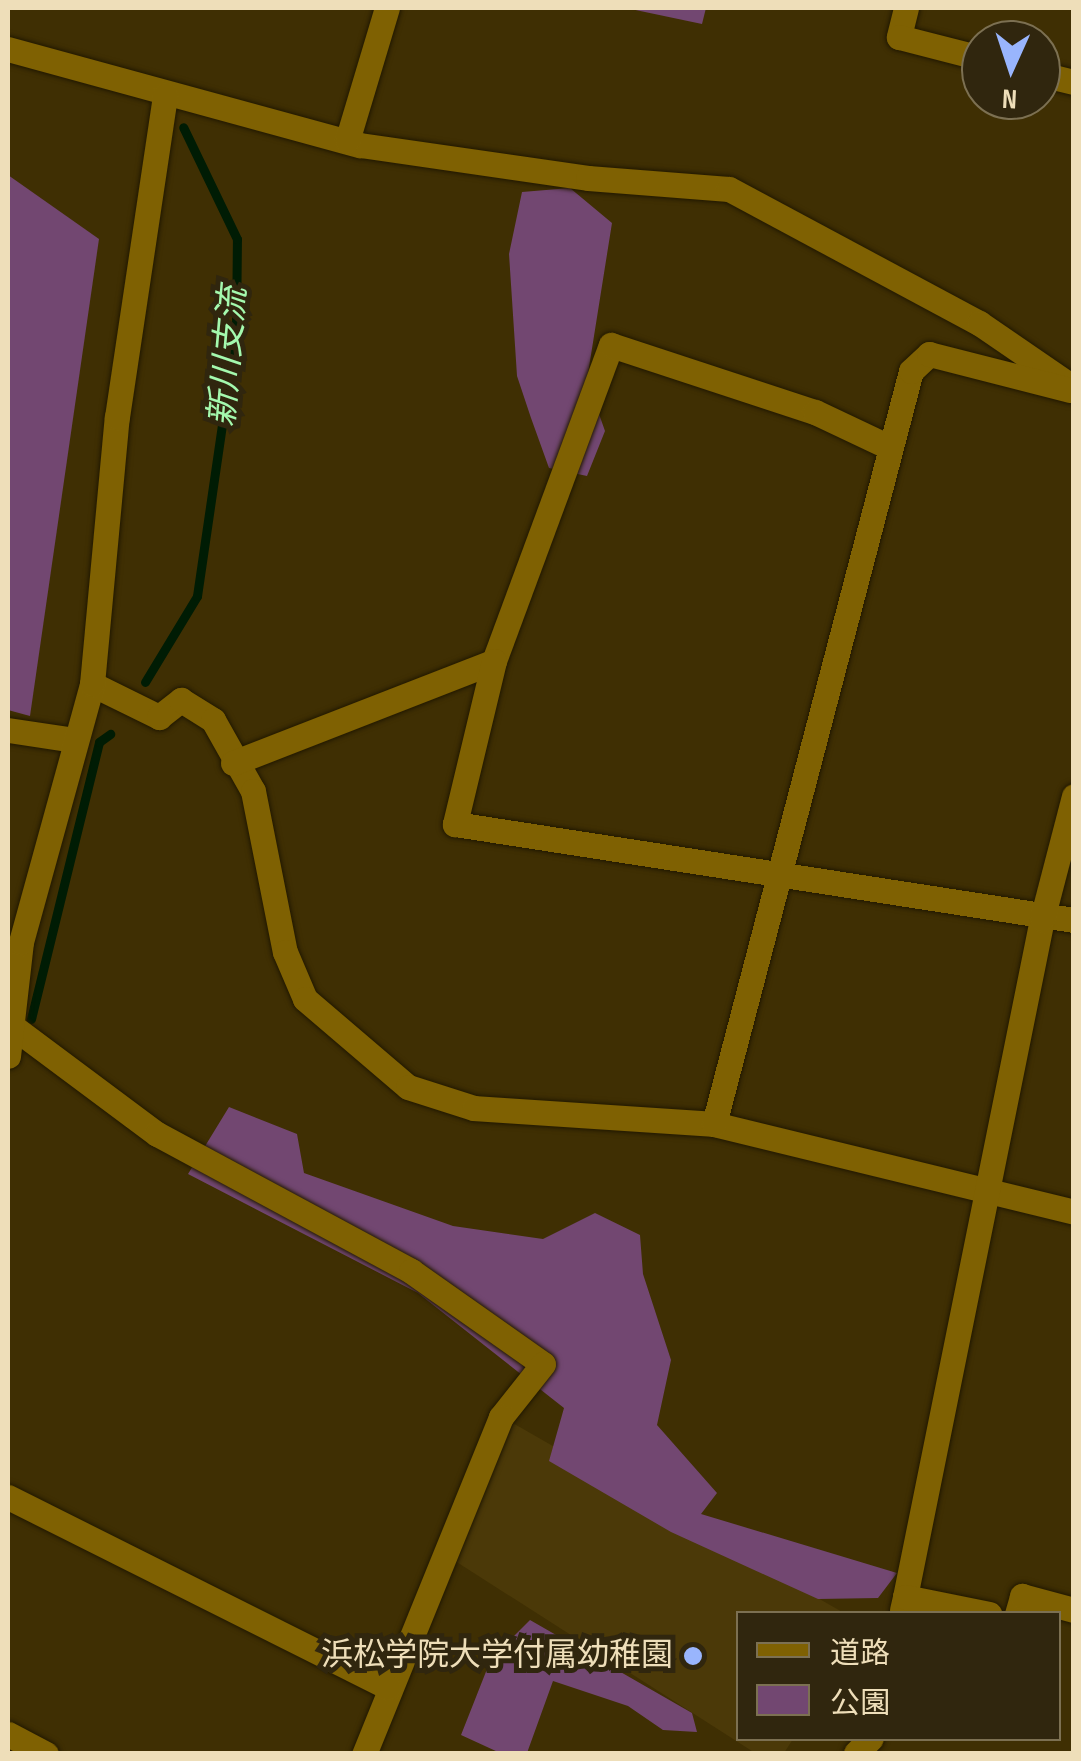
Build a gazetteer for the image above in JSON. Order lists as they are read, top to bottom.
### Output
{
  "water": ["新川支流"],
  "places": ["浜松学院大学付属幼稚園"],
  "legend": ["道路", "公園"],
  "north": "bottom"
}
